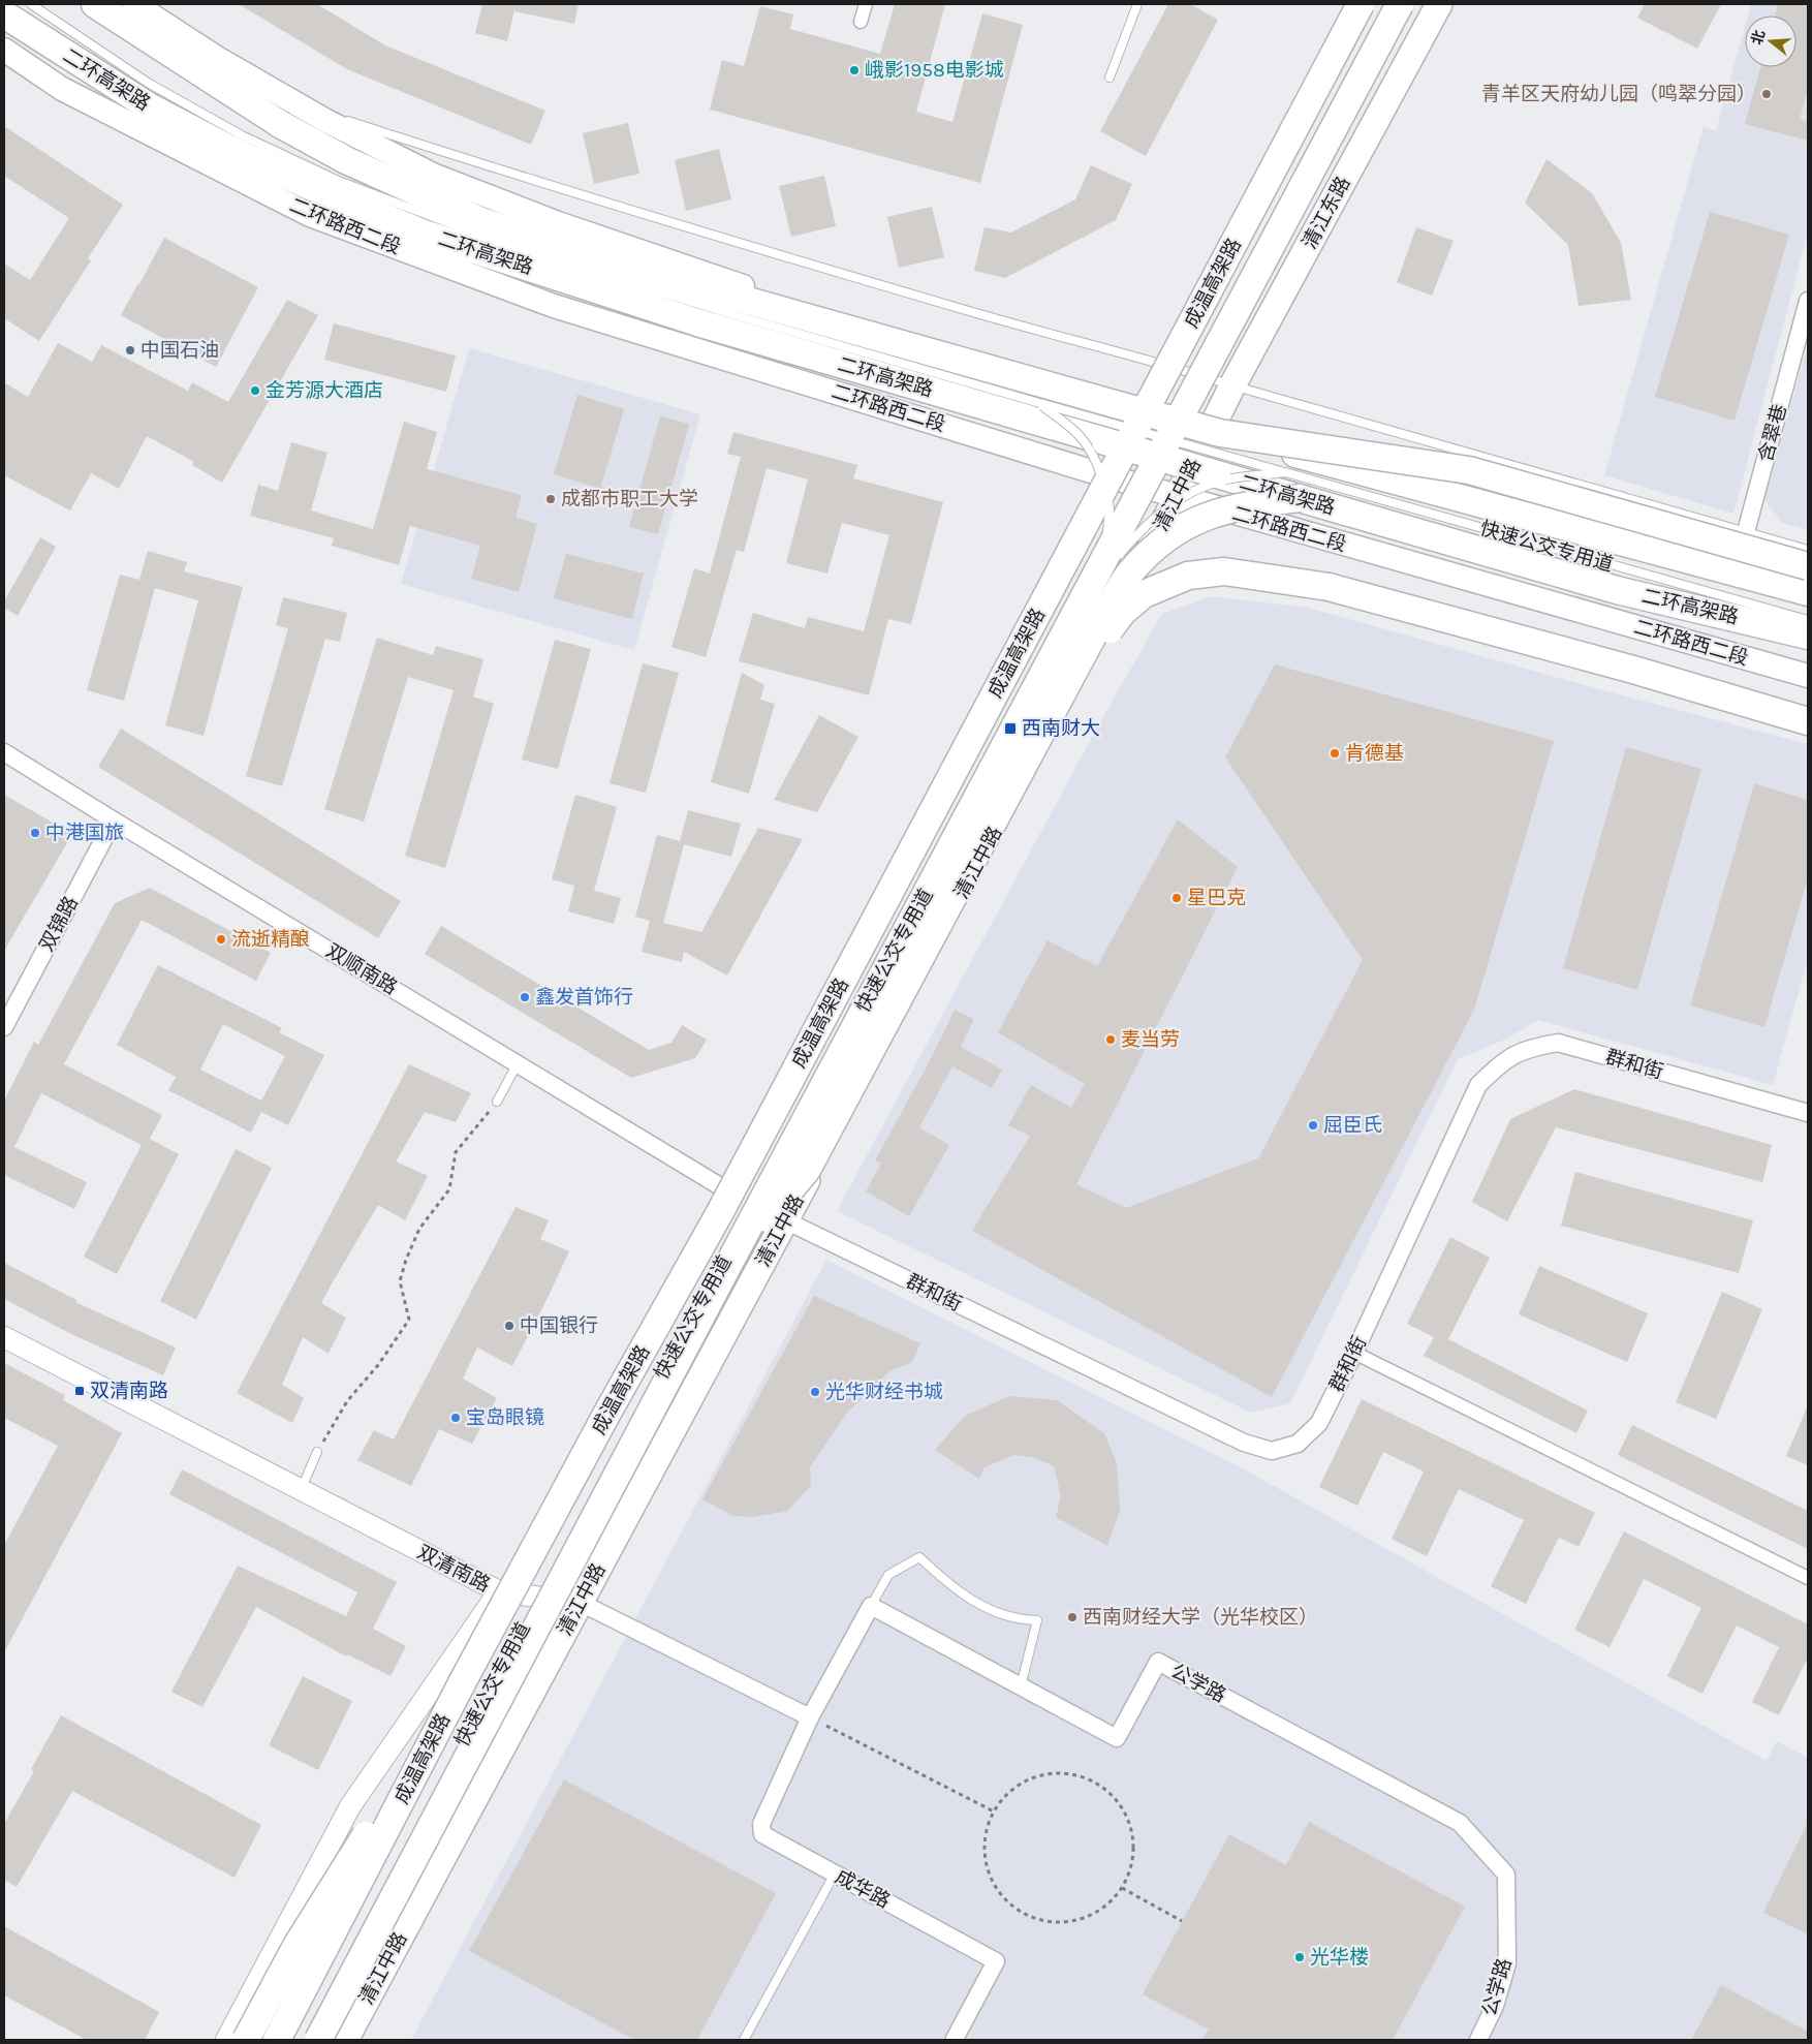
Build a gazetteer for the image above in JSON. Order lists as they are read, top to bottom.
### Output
{
  "streets": {
    "highway": ["二环高架路", "成温高架路"],
    "main road": ["清江东路", "二环路西二段", "清江中路"],
    "street": [
      "含翠巷",
      "双锦路",
      "双顺南路",
      "群和街",
      "双清南路",
      "公学路",
      "成华路"
    ],
    "lane": ["快速公交专用道"]
  },
  "crossings": [
    ["二环高架路", "清江东路"],
    ["二环高架路", "清江中路"],
    ["清江东路", "清江中路"],
    ["二环路西二段", "清江中路"],
    ["清江中路", "群和街"],
    ["清江中路", "双清南路"],
    ["双锦路", "双顺南路"]
  ],
  "places": {
    "other": [
      "峨影1958电影城",
      "青羊区天府幼儿园（鸣翠分园）",
      "中国石油",
      "金芳源大酒店",
      "成都市职工大学",
      "肯德基",
      "中港国旅",
      "星巴克",
      "流逝精酿",
      "鑫发首饰行",
      "麦当劳",
      "屈臣氏",
      "中国银行",
      "光华财经书城",
      "宝岛眼镜",
      "西南财经大学（光华校区）",
      "光华楼"
    ],
    "transit": ["西南财大", "双清南路"]
  },
  "north": "left"
}
